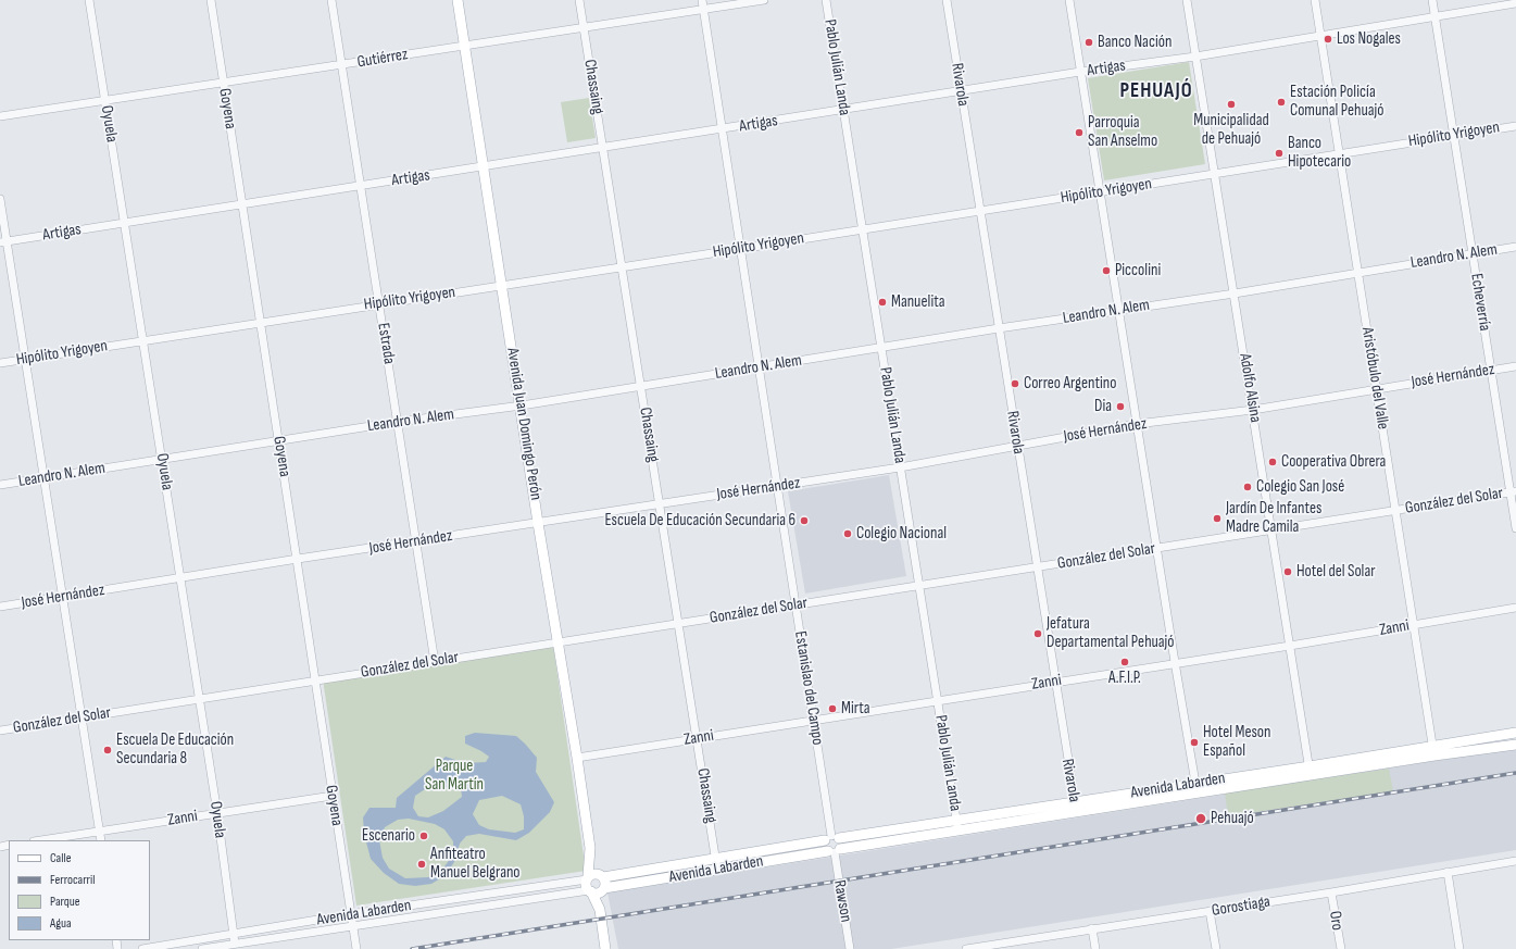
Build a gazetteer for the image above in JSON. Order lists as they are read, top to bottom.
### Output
{
  "streets": {
    "main road": ["Avenida Juan Domingo Perón", "Avenida Labarden"],
    "street": [
      "Gutiérrez",
      "Pablo Julián Landa",
      "Artigas",
      "Rivarola",
      "Chassaing",
      "Goyena",
      "Oyuela",
      "Hipólito Yrigoyen",
      "Leandro N. Alem",
      "Echeverría",
      "Estrada",
      "José Hernández",
      "Aristóbulo del Valle",
      "Adolfo Alsina",
      "González del Solar",
      "Zanni",
      "Estanislao del Campo",
      "Rawson",
      "Gorostiaga",
      "Oro"
    ]
  },
  "crossings": [
    ["Gutiérrez", "Chassaing"],
    ["Gutiérrez", "Goyena"],
    ["Gutiérrez", "Oyuela"],
    ["Gutiérrez", "Estrada"],
    ["Gutiérrez", "Avenida Juan Domingo Perón"],
    ["Gutiérrez", "Estanislao del Campo"],
    ["Pablo Julián Landa", "Artigas"],
    ["Pablo Julián Landa", "Hipólito Yrigoyen"],
    ["Pablo Julián Landa", "Leandro N. Alem"],
    ["Pablo Julián Landa", "José Hernández"],
    ["Pablo Julián Landa", "González del Solar"],
    ["Pablo Julián Landa", "Zanni"],
    ["Pablo Julián Landa", "Avenida Labarden"],
    ["Artigas", "Rivarola"],
    ["Artigas", "Chassaing"],
    ["Artigas", "Goyena"],
    ["Artigas", "Oyuela"],
    ["Artigas", "Echeverría"],
    ["Artigas", "Estrada"],
    ["Artigas", "Aristóbulo del Valle"],
    ["Artigas", "Adolfo Alsina"],
    ["Artigas", "Avenida Juan Domingo Perón"],
    ["Artigas", "Estanislao del Campo"],
    ["Rivarola", "Hipólito Yrigoyen"],
    ["Rivarola", "Leandro N. Alem"],
    ["Rivarola", "José Hernández"],
    ["Rivarola", "González del Solar"],
    ["Rivarola", "Zanni"],
    ["Rivarola", "Avenida Labarden"],
    ["Chassaing", "Hipólito Yrigoyen"],
    ["Chassaing", "Leandro N. Alem"],
    ["Chassaing", "José Hernández"],
    ["Chassaing", "González del Solar"],
    ["Chassaing", "Zanni"],
    ["Chassaing", "Avenida Labarden"],
    ["Goyena", "Hipólito Yrigoyen"],
    ["Goyena", "Leandro N. Alem"],
    ["Goyena", "José Hernández"],
    ["Goyena", "González del Solar"],
    ["Goyena", "Zanni"],
    ["Goyena", "Avenida Labarden"],
    ["Oyuela", "Hipólito Yrigoyen"],
    ["Oyuela", "Leandro N. Alem"],
    ["Oyuela", "José Hernández"],
    ["Oyuela", "González del Solar"],
    ["Oyuela", "Zanni"],
    ["Oyuela", "Avenida Labarden"],
    ["Hipólito Yrigoyen", "Echeverría"],
    ["Hipólito Yrigoyen", "Estrada"],
    ["Hipólito Yrigoyen", "Aristóbulo del Valle"],
    ["Hipólito Yrigoyen", "Adolfo Alsina"],
    ["Hipólito Yrigoyen", "Avenida Juan Domingo Perón"],
    ["Hipólito Yrigoyen", "Estanislao del Campo"],
    ["Leandro N. Alem", "Echeverría"],
    ["Leandro N. Alem", "Estrada"],
    ["Leandro N. Alem", "Aristóbulo del Valle"],
    ["Leandro N. Alem", "Adolfo Alsina"],
    ["Leandro N. Alem", "Avenida Juan Domingo Perón"],
    ["Leandro N. Alem", "Estanislao del Campo"],
    ["Echeverría", "José Hernández"],
    ["Echeverría", "González del Solar"],
    ["Estrada", "José Hernández"],
    ["Estrada", "González del Solar"],
    ["José Hernández", "Aristóbulo del Valle"],
    ["José Hernández", "Adolfo Alsina"],
    ["José Hernández", "Avenida Juan Domingo Perón"],
    ["José Hernández", "Estanislao del Campo"],
    ["Aristóbulo del Valle", "González del Solar"],
    ["Aristóbulo del Valle", "Zanni"],
    ["Aristóbulo del Valle", "Avenida Labarden"],
    ["Adolfo Alsina", "González del Solar"],
    ["Adolfo Alsina", "Zanni"],
    ["Adolfo Alsina", "Avenida Labarden"],
    ["Avenida Juan Domingo Perón", "González del Solar"],
    ["Avenida Juan Domingo Perón", "Zanni"],
    ["Avenida Juan Domingo Perón", "Avenida Labarden"],
    ["González del Solar", "Estanislao del Campo"],
    ["Zanni", "Estanislao del Campo"],
    ["Estanislao del Campo", "Avenida Labarden"],
    ["Avenida Labarden", "Rawson"],
    ["Gorostiaga", "Oro"]
  ],
  "districts": ["PEHUAJÓ"],
  "parks": ["Parque San Martín"],
  "places": [
    "Los Nogales",
    "Banco Nación",
    "Estación Policía Comunal Pehuajó",
    "Municipalidad de Pehuajó",
    "Parroquia San Anselmo",
    "Banco Hipotecario",
    "Piccolini",
    "Manuelita",
    "Correo Argentino",
    "Dia",
    "Cooperativa Obrera",
    "Colegio San José",
    "Jardín De Infantes Madre Camila",
    "Escuela De Educación Secundaria 6",
    "Colegio Nacional",
    "Hotel del Solar",
    "Jefatura Departamental Pehuajó",
    "A.F.I.P.",
    "Mirta",
    "Hotel Meson Español",
    "Escuela De Educación Secundaria 8",
    "Pehuajó",
    "Escenario",
    "Anfiteatro Manuel Belgrano"
  ],
  "legend": [
    "Calle",
    "Ferrocarril",
    "Parque",
    "Agua"
  ]
}
